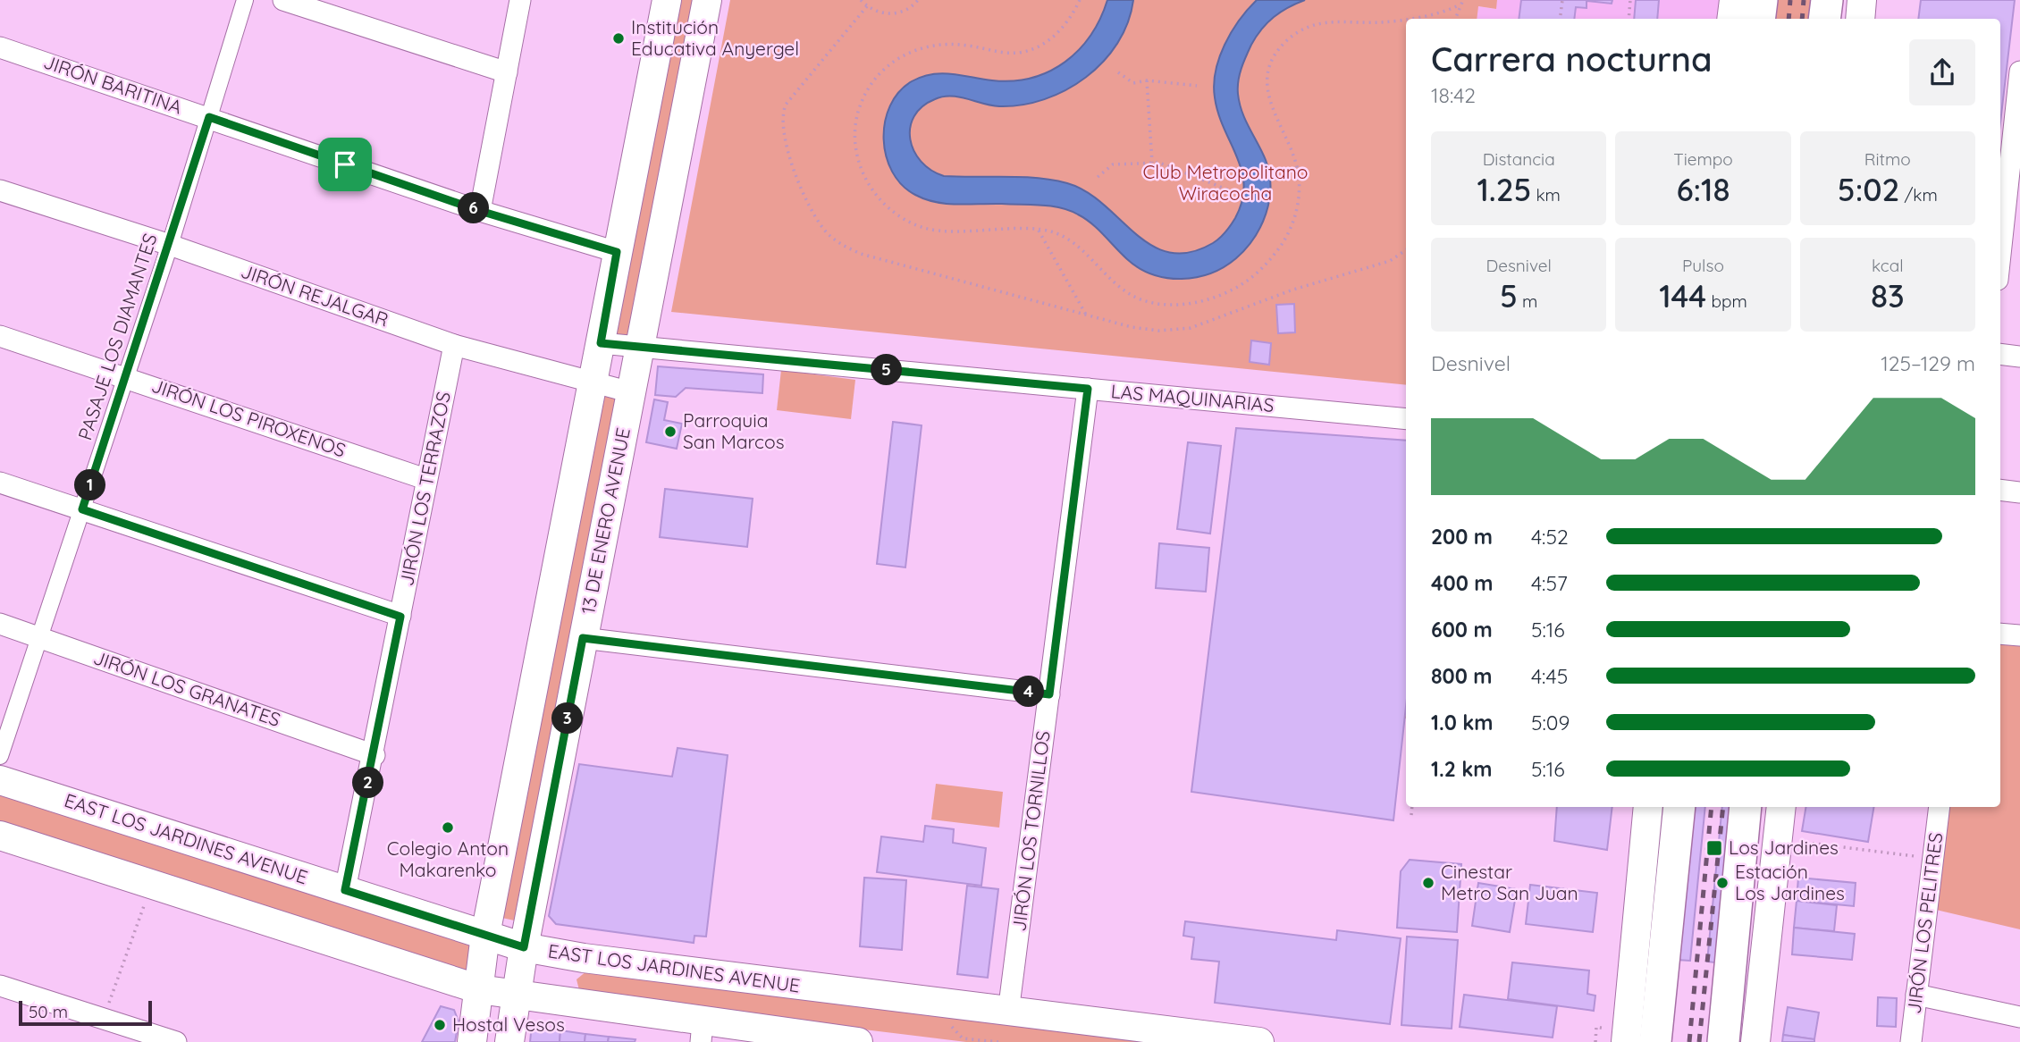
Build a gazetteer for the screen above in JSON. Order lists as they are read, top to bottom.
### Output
{
  "streets": {
    "main road": ["13 DE ENERO AVENUE", "EAST LOS JARDINES AVENUE"],
    "street": [
      "JIRÓN BARITINA",
      "JIRÓN REJALGAR",
      "PASAJE LOS DIAMANTES",
      "LAS MAQUINARIAS",
      "JIRÓN LOS PIROXENOS",
      "JIRÓN LOS TERRAZOS",
      "JIRÓN LOS GRANATES",
      "JIRÓN LOS TORNILLOS",
      "JIRÓN LOS PELITRES"
    ]
  },
  "crossings": [
    ["JIRÓN BARITINA", "PASAJE LOS DIAMANTES"],
    ["JIRÓN BARITINA", "13 DE ENERO AVENUE"],
    ["JIRÓN REJALGAR", "PASAJE LOS DIAMANTES"],
    ["JIRÓN REJALGAR", "JIRÓN LOS TERRAZOS"],
    ["JIRÓN REJALGAR", "13 DE ENERO AVENUE"],
    ["PASAJE LOS DIAMANTES", "JIRÓN LOS PIROXENOS"],
    ["PASAJE LOS DIAMANTES", "JIRÓN LOS GRANATES"],
    ["LAS MAQUINARIAS", "13 DE ENERO AVENUE"],
    ["LAS MAQUINARIAS", "JIRÓN LOS TORNILLOS"],
    ["JIRÓN LOS PIROXENOS", "JIRÓN LOS TERRAZOS"],
    ["JIRÓN LOS TERRAZOS", "JIRÓN LOS GRANATES"],
    ["JIRÓN LOS TERRAZOS", "EAST LOS JARDINES AVENUE"],
    ["13 DE ENERO AVENUE", "EAST LOS JARDINES AVENUE"],
    ["JIRÓN LOS TORNILLOS", "EAST LOS JARDINES AVENUE"]
  ],
  "parks": ["Club Metropolitano Wiracocha"],
  "places": {
    "other": [
      "Institución Educativa Anyergel",
      "Parroquia San Marcos",
      "Colegio Anton Makarenko",
      "Cinestar Metro San Juan",
      "Estación Los Jardines",
      "Hostal Vesos"
    ],
    "transit": ["Los Jardines"]
  },
  "scale_bar": "50 m",
  "page": {
    "heading": ["Carrera nocturna", "18:42"],
    "stats": [
      ["Distancia", "1.25 km"],
      ["Tiempo", "6:18"],
      ["Ritmo", "5:02 /km"],
      ["Desnivel", "5 m"],
      ["Pulso", "144 bpm"],
      ["kcal", "83"]
    ],
    "pins": [
      "6",
      "5",
      "1",
      "4",
      "3",
      "2"
    ],
    "chart": ["Desnivel", "125–129 m"],
    "list": [
      {
        "name": "200 m",
        "note": "4:52"
      },
      {
        "name": "400 m",
        "note": "4:57"
      },
      {
        "name": "600 m",
        "note": "5:16"
      },
      {
        "name": "800 m",
        "note": "4:45"
      },
      {
        "name": "1.0 km",
        "note": "5:09"
      },
      {
        "name": "1.2 km",
        "note": "5:16"
      }
    ],
    "scale": "50 m"
  }
}
